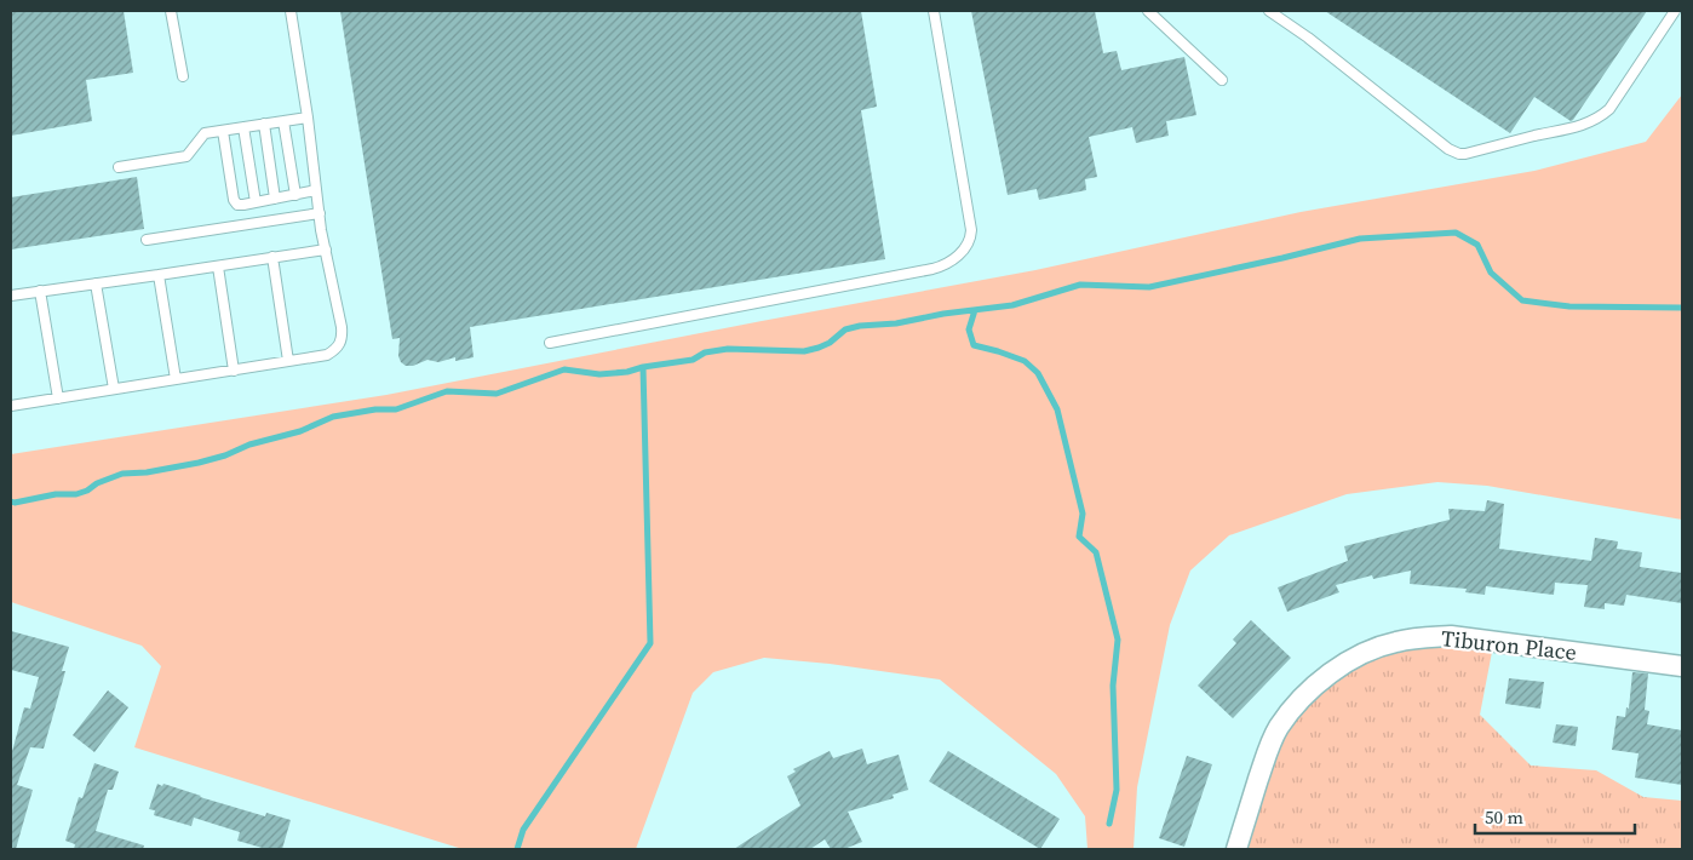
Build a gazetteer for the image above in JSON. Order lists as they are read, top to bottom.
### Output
{
  "streets": {
    "street": ["Tiburon Place"]
  },
  "scale_bar": "50 m"
}
